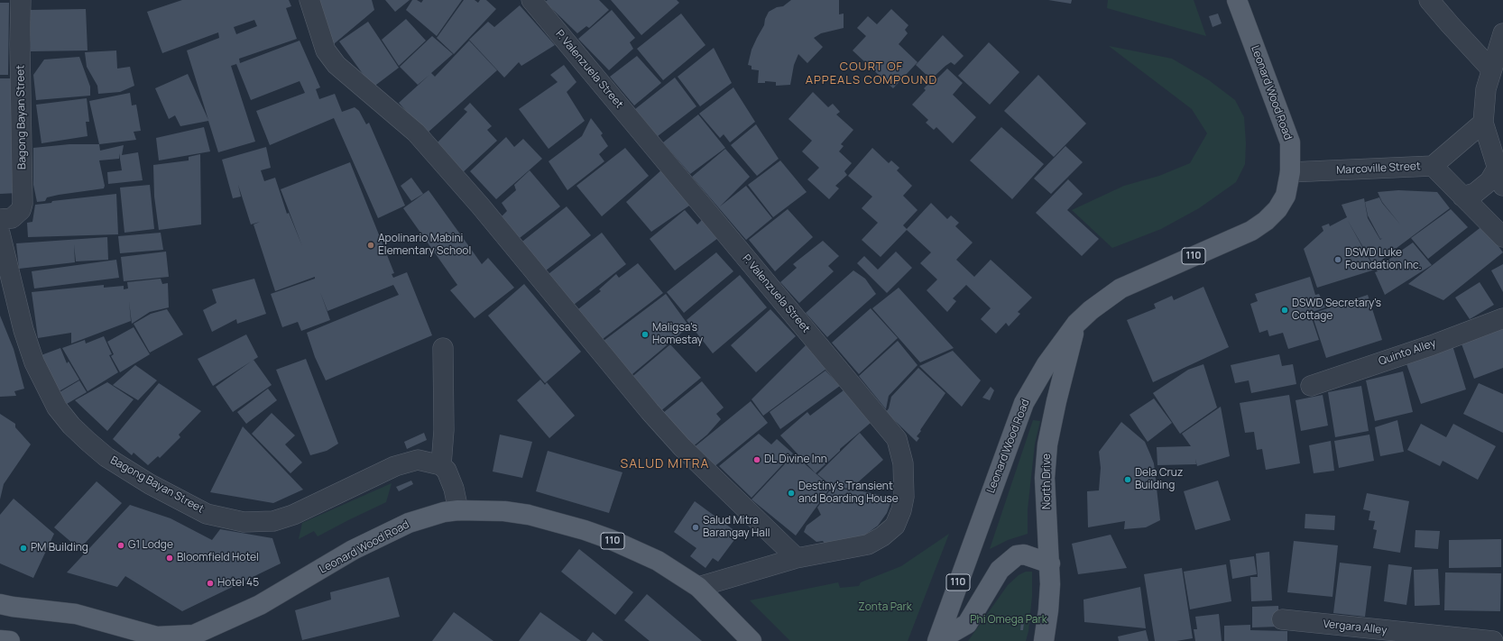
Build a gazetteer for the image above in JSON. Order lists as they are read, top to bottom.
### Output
{
  "streets": {
    "main road": ["Leonard Wood Road", "110", "North Drive"],
    "street": [
      "P. Valenzuela Street",
      "Bagong Bayan Street",
      "Marcoville Street",
      "Quinto Alley",
      "Vergara Alley"
    ]
  },
  "crossings": [
    ["P. Valenzuela Street", "Leonard Wood Road"],
    ["Leonard Wood Road", "Marcoville Street"],
    ["Leonard Wood Road", "North Drive"]
  ],
  "districts": ["COURT OF APPEALS COMPOUND", "SALUD MITRA"],
  "parks": ["Zonta Park", "Phi Omega Park"],
  "places": [
    "Apolinario Mabini Elementary School",
    "DSWD Luke Foundation Inc.",
    "DSWD Secretary's Cottage",
    "Maligsa's Homestay",
    "DL Divine Inn",
    "Dela Cruz Building",
    "Destiny's Transient and Boarding House",
    "Salud Mitra Barangay Hall",
    "G1 Lodge",
    "PM Building",
    "Bloomfield Hotel",
    "Hotel 45"
  ]
}
